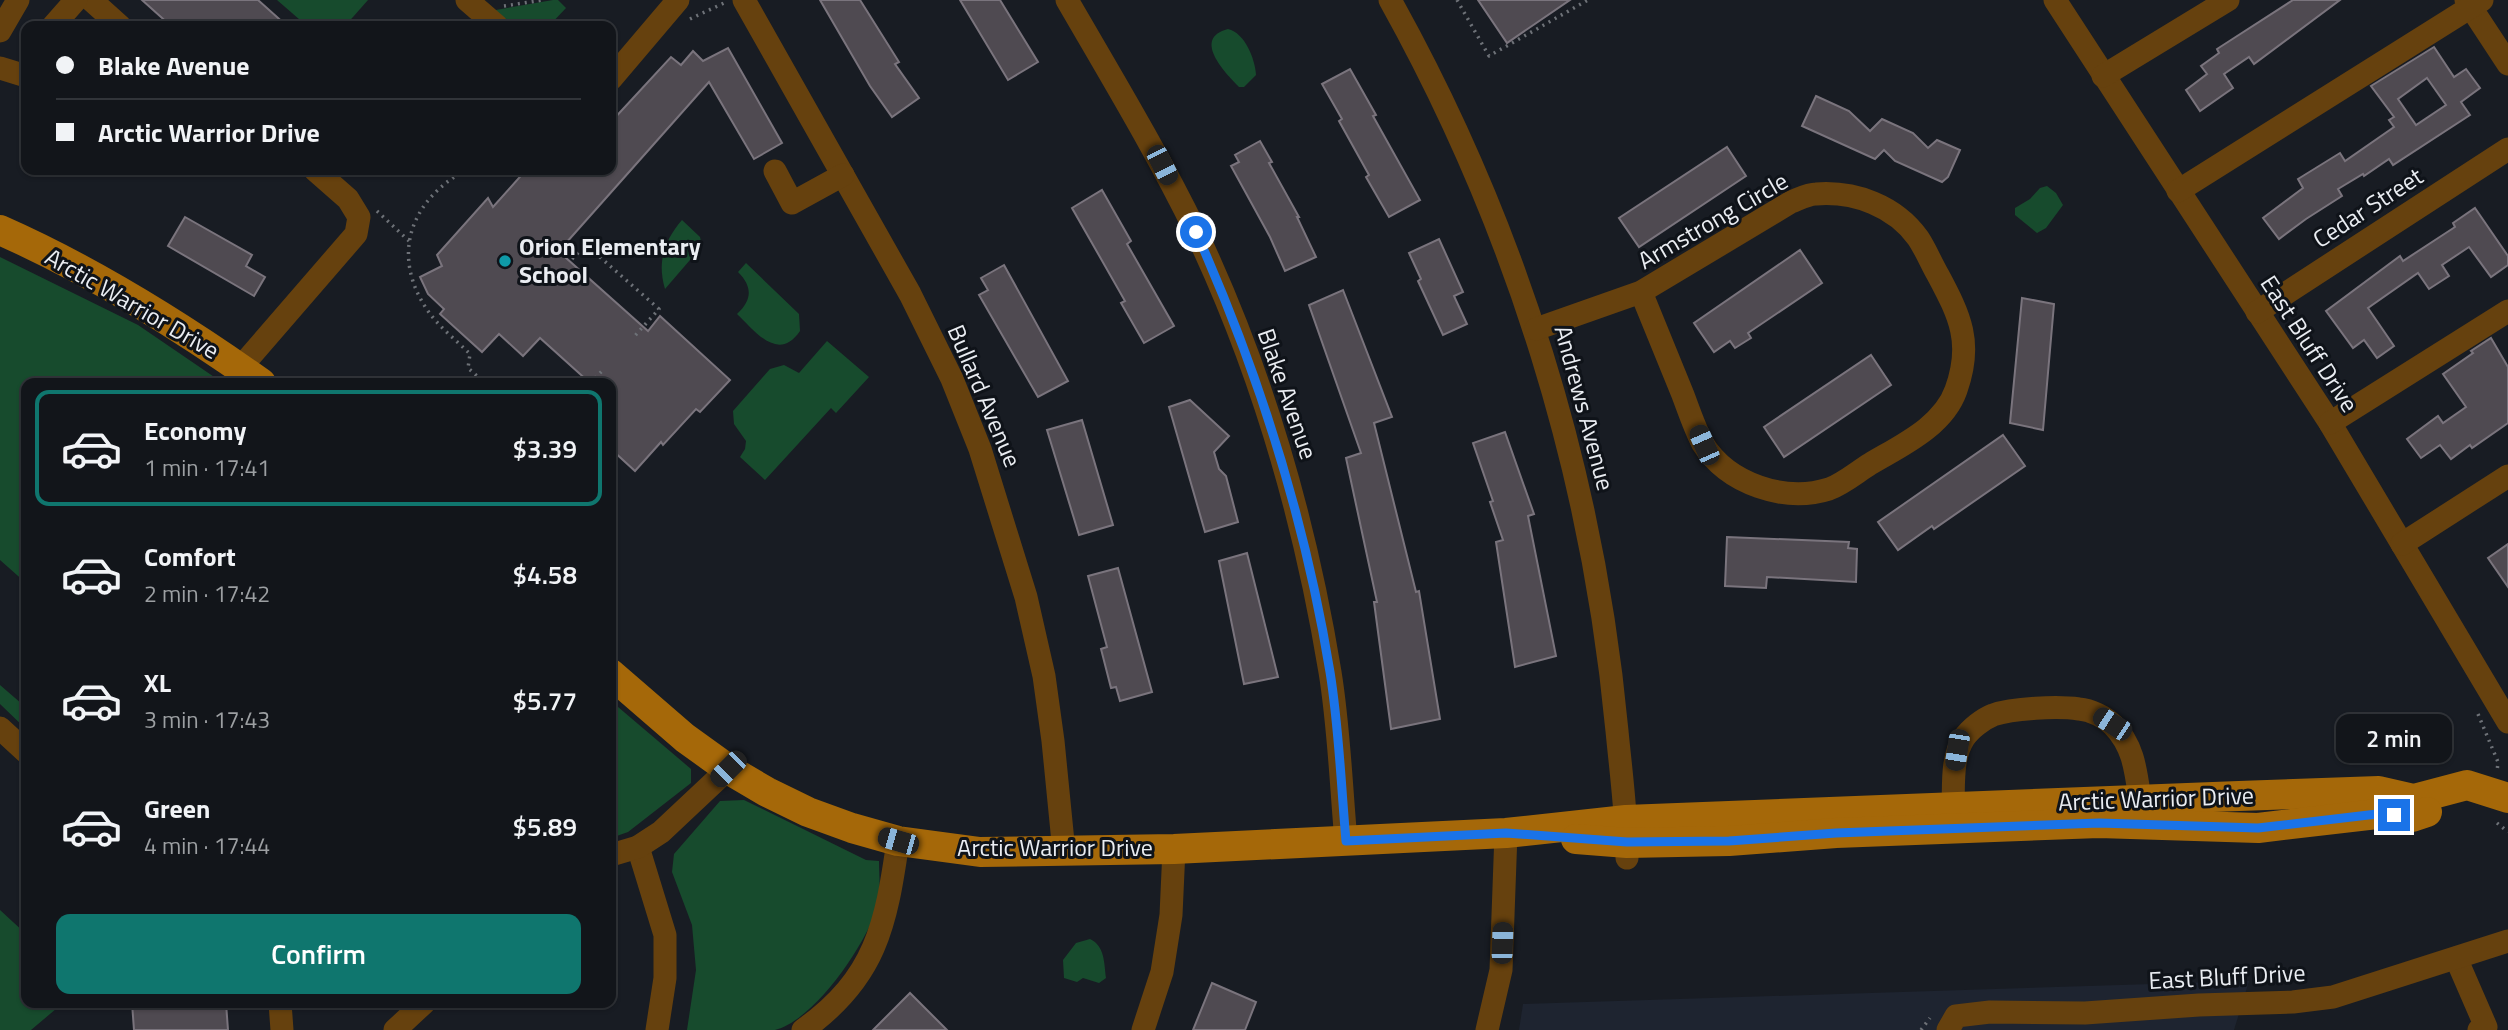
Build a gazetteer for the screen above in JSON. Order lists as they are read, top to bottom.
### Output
{
  "streets": {
    "main road": ["Arctic Warrior Drive"],
    "street": [
      "Cedar Street",
      "Armstrong Circle",
      "East Bluff Drive",
      "Blake Avenue",
      "Bullard Avenue",
      "Andrews Avenue"
    ]
  },
  "crossings": [
    ["Cedar Street", "East Bluff Drive"],
    ["Armstrong Circle", "Andrews Avenue"],
    ["Arctic Warrior Drive", "Blake Avenue"],
    ["Arctic Warrior Drive", "Bullard Avenue"],
    ["Arctic Warrior Drive", "Andrews Avenue"]
  ],
  "places": ["Orion Elementary School"],
  "page": {
    "banner": ["Blake Avenue", "Arctic Warrior Drive"],
    "list": [
      {
        "name": "Economy",
        "note": "1 min · 17:41",
        "value": "$3.39"
      },
      {
        "name": "Comfort",
        "note": "2 min · 17:42",
        "value": "$4.58"
      },
      {
        "name": "XL",
        "note": "3 min · 17:43",
        "value": "$5.77"
      },
      {
        "name": "Green",
        "note": "4 min · 17:44",
        "value": "$5.89"
      }
    ],
    "bubble": "2 min",
    "buttons": "Confirm"
  }
}
